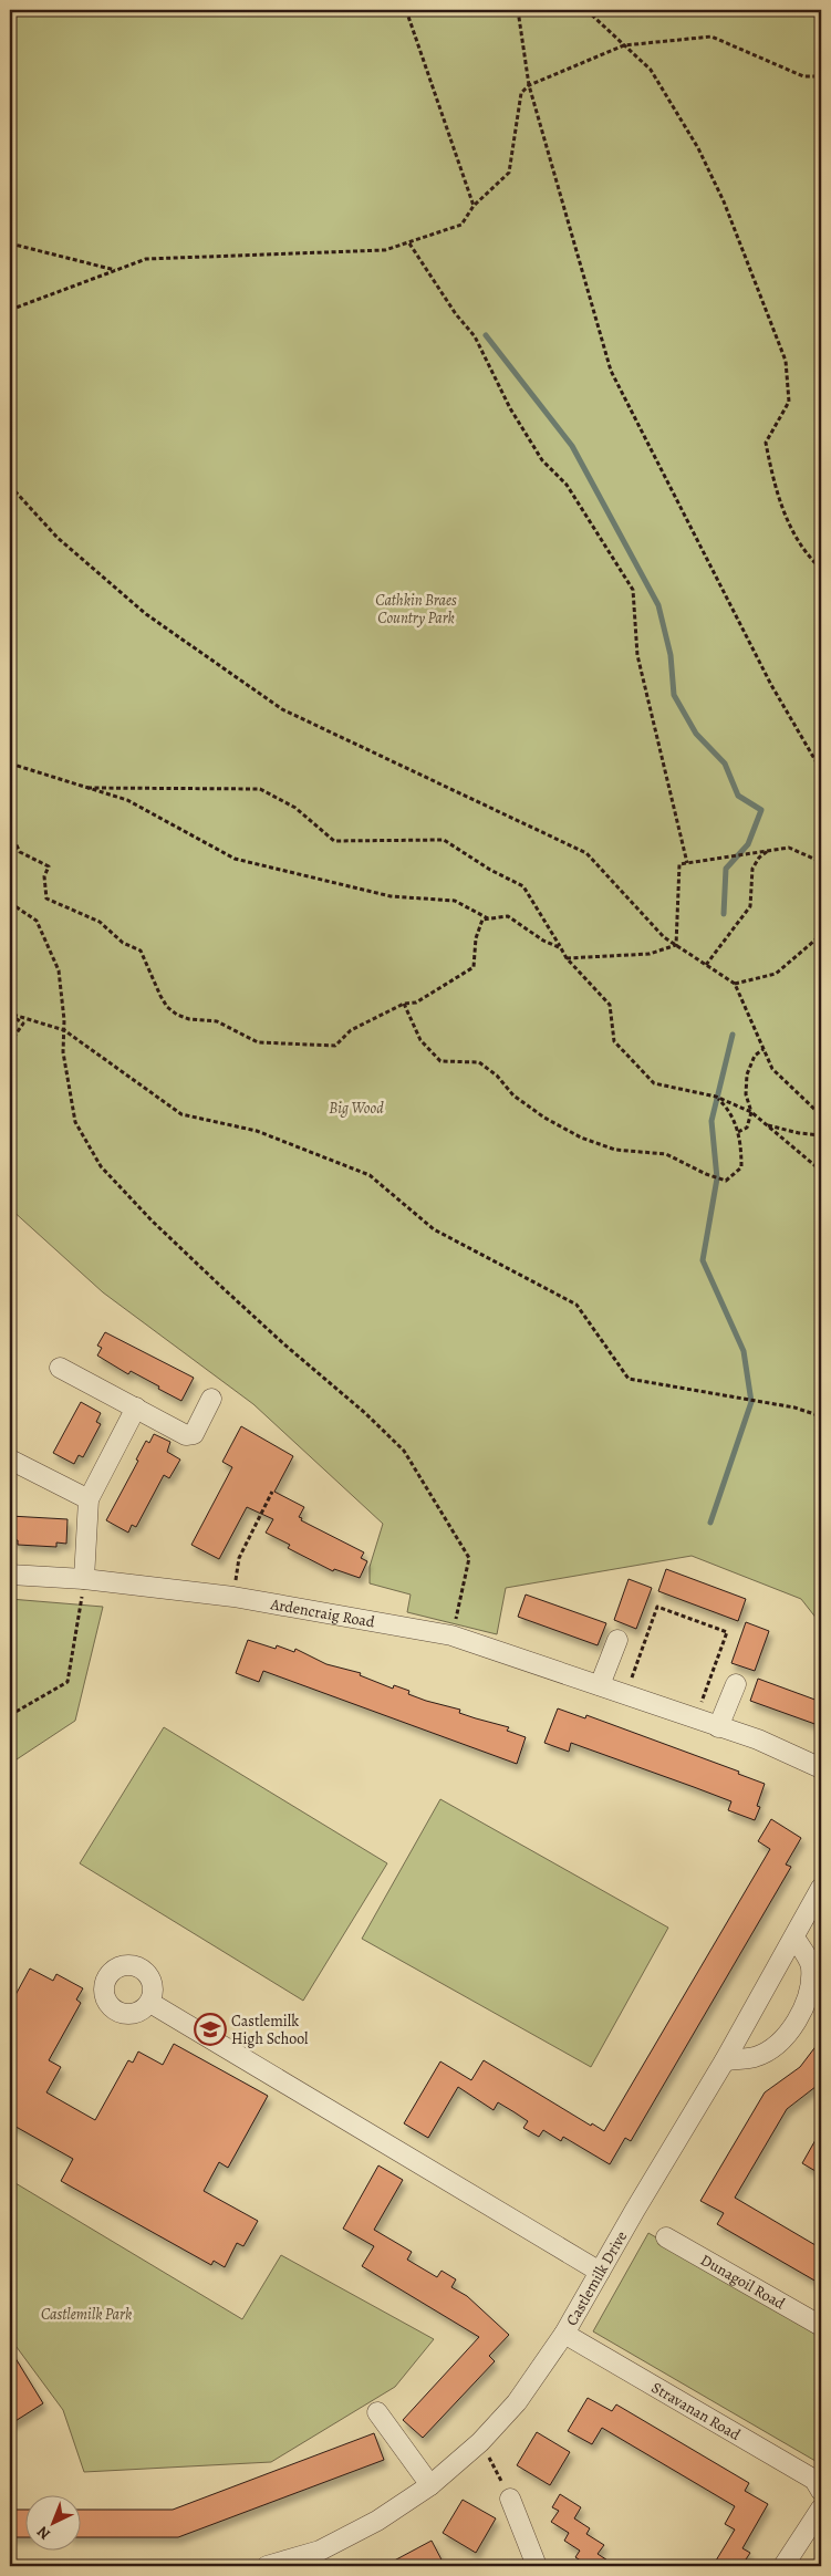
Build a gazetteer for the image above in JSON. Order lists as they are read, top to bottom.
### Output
{
  "streets": {
    "street": [
      "Ardencraig Road",
      "Castlemilk Drive",
      "Dunagoil Road",
      "Stravanan Road"
    ]
  },
  "crossings": [
    ["Castlemilk Drive", "Stravanan Road"]
  ],
  "parks": ["Cathkin Braes Country Park", "Big Wood", "Castlemilk Park"],
  "places": {
    "school or university": ["Castlemilk High School"]
  },
  "north": "bottom left"
}
